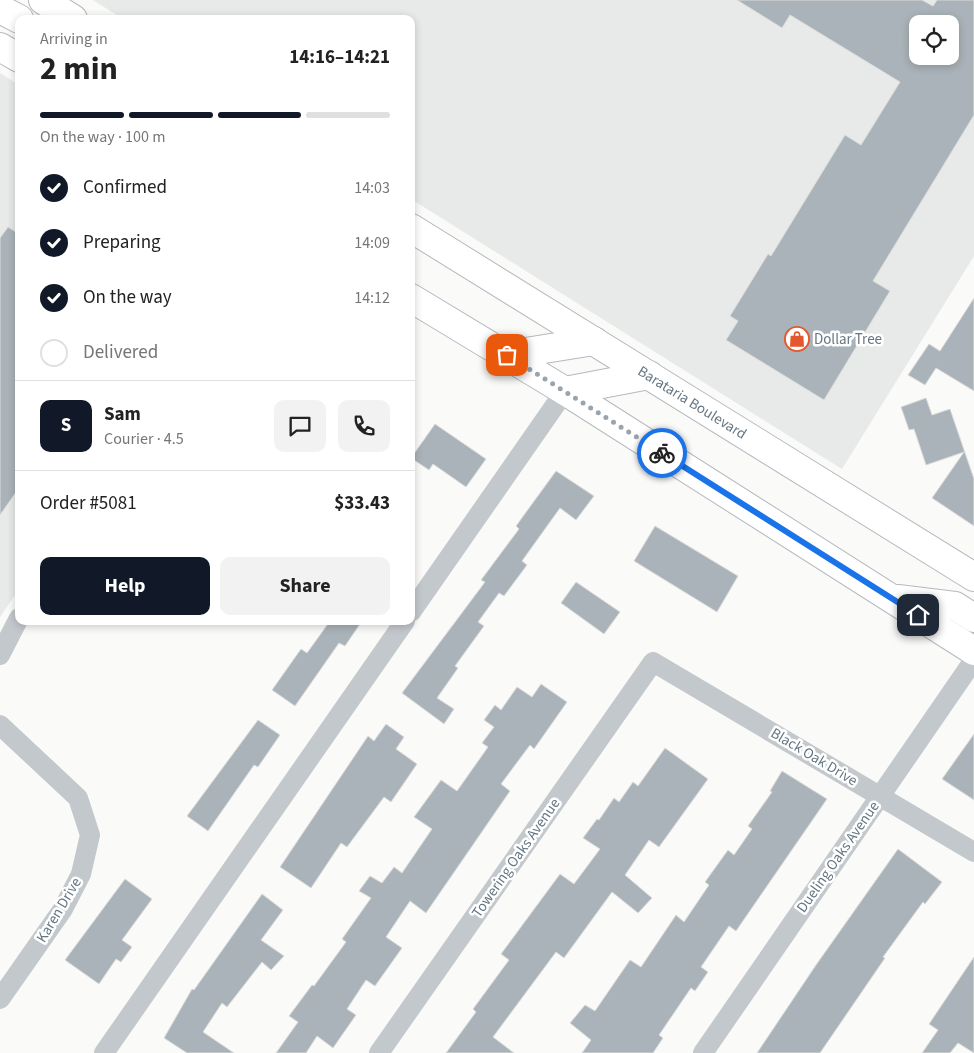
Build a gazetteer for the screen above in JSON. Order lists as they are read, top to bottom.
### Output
{
  "streets": {
    "main road": ["Barataria Boulevard"],
    "street": [
      "Black Oak Drive",
      "Dueling Oaks Avenue",
      "Towering Oaks Avenue",
      "Karen Drive"
    ]
  },
  "crossings": [
    ["Black Oak Drive", "Dueling Oaks Avenue"],
    ["Black Oak Drive", "Towering Oaks Avenue"]
  ],
  "places": {
    "shop": ["Dollar Tree"]
  },
  "page": {
    "heading": ["2 min", "Arriving in", "14:16–14:21"],
    "panel": [
      "Sam",
      "Courier · 4.5",
      "Order #5081",
      "$33.43"
    ],
    "bar": "On the way · 100 m",
    "list": [
      ["Confirmed", "14:03"],
      ["Preparing", "14:09"],
      ["On the way", "14:12"],
      "Delivered"
    ],
    "round": "S",
    "buttons": ["Help", "Share"]
  }
}
